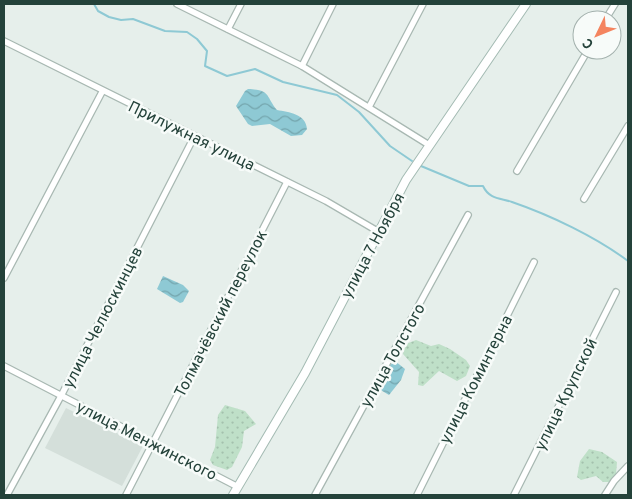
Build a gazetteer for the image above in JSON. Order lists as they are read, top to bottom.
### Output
{
  "streets": {
    "street": [
      "Прилужная улица",
      "улица 7 Ноября",
      "Толмачёвский переулок",
      "улица Челюскинцев",
      "улица Толстого",
      "улица Коминтерна",
      "улица Крупской",
      "улица Менжинского"
    ]
  },
  "crossings": [
    ["Прилужная улица", "улица 7 Ноября"],
    ["Прилужная улица", "Толмачёвский переулок"],
    ["Прилужная улица", "улица Челюскинцев"],
    ["улица 7 Ноября", "улица Менжинского"],
    ["Толмачёвский переулок", "улица Менжинского"],
    ["улица Челюскинцев", "улица Менжинского"]
  ],
  "north": "bottom left"
}
